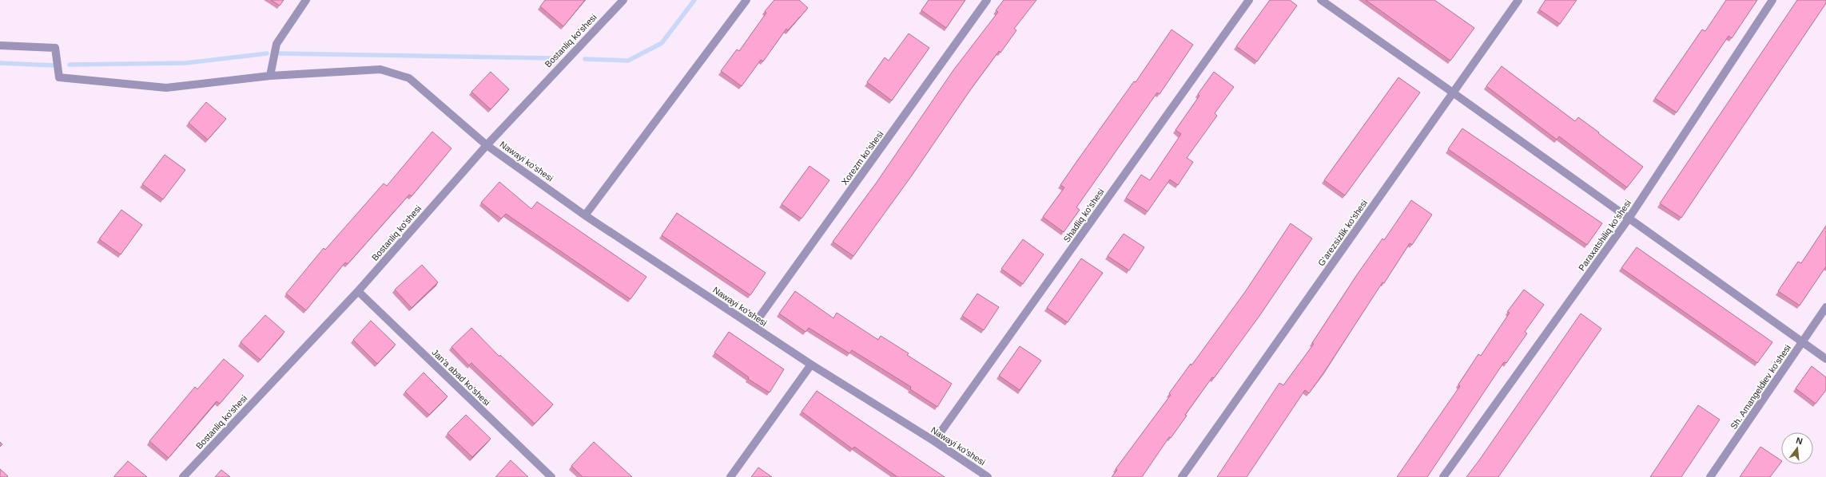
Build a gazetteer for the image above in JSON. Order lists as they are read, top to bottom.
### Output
{
  "streets": {
    "street": [
      "Bostanliq ko'shesi",
      "Xorezm ko'shesi",
      "Nawayi ko'shesi",
      "Shadliq ko'shesi",
      "G'arezsizlik ko'shesi",
      "Paraxatshiliq ko'shesi",
      "Jan'a abad ko'shesi",
      "Sh. Amangeldiev ko'shesi"
    ]
  },
  "crossings": [
    ["Bostanliq ko'shesi", "Nawayi ko'shesi"],
    ["Bostanliq ko'shesi", "Jan'a abad ko'shesi"],
    ["Xorezm ko'shesi", "Nawayi ko'shesi"],
    ["Nawayi ko'shesi", "Shadliq ko'shesi"]
  ],
  "north": "top"
}
